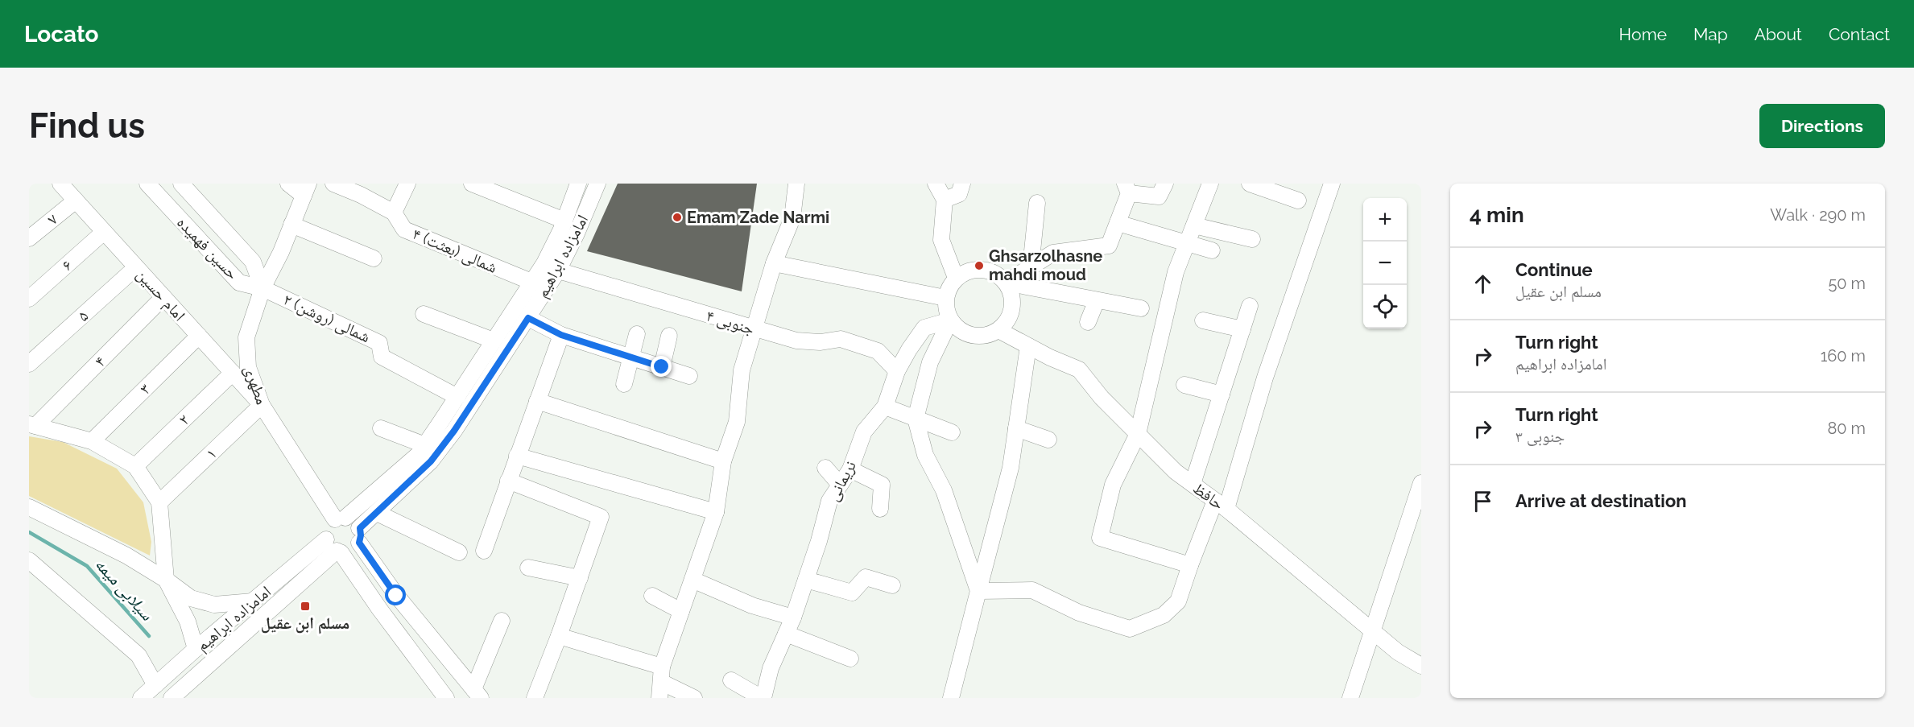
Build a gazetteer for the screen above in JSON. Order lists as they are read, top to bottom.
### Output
{
  "streets": {
    "street": [
      "۷",
      "حسین فهمیده",
      "۴ شمالی (بعثت)",
      "امامزاده ابراهیم",
      "۶",
      "امام حسین",
      "۵",
      "۲ شمالی (روشن)",
      "۴ جنوبی",
      "۴",
      "مطهری",
      "۳",
      "۲",
      "۱",
      "نریمانی",
      "حافظ"
    ]
  },
  "crossings": [
    ["۷", "امام حسین"],
    ["حسین فهمیده", "۲ شمالی (روشن)"],
    ["حسین فهمیده", "مطهری"],
    ["۴ شمالی (بعثت)", "امامزاده ابراهیم"],
    ["امامزاده ابراهیم", "۲ شمالی (روشن)"],
    ["امامزاده ابراهیم", "۴ جنوبی"],
    ["امامزاده ابراهیم", "مطهری"],
    ["۶", "امام حسین"],
    ["امام حسین", "۵"],
    ["امام حسین", "۴"],
    ["امام حسین", "مطهری"],
    ["امام حسین", "۳"],
    ["امام حسین", "۲"],
    ["امام حسین", "۱"],
    ["۲ شمالی (روشن)", "مطهری"],
    ["۴ جنوبی", "نریمانی"],
    ["مطهری", "۱"],
    ["نریمانی", "حافظ"]
  ],
  "water": ["سیلابی میمه"],
  "places": {
    "other": ["Emam Zade Narmi", "Ghsarzolhasne mahdi moud"],
    "transit": ["مسلم ابن عقیل"]
  },
  "page": {
    "header": "Locato",
    "nav": [
      "Home",
      "Map",
      "About",
      "Contact"
    ],
    "buttons": "Directions",
    "title": "Find us",
    "heading": ["4 min", "Walk · 290 m"],
    "map_buttons": ["+", "−"],
    "list": [
      ["Continue", "مسلم ابن عقیل", "50 m"],
      ["Turn right", "امامزاده ابراهیم", "160 m"],
      ["Turn right", "۳ جنوبی", "80 m"],
      "Arrive at destination"
    ]
  }
}
